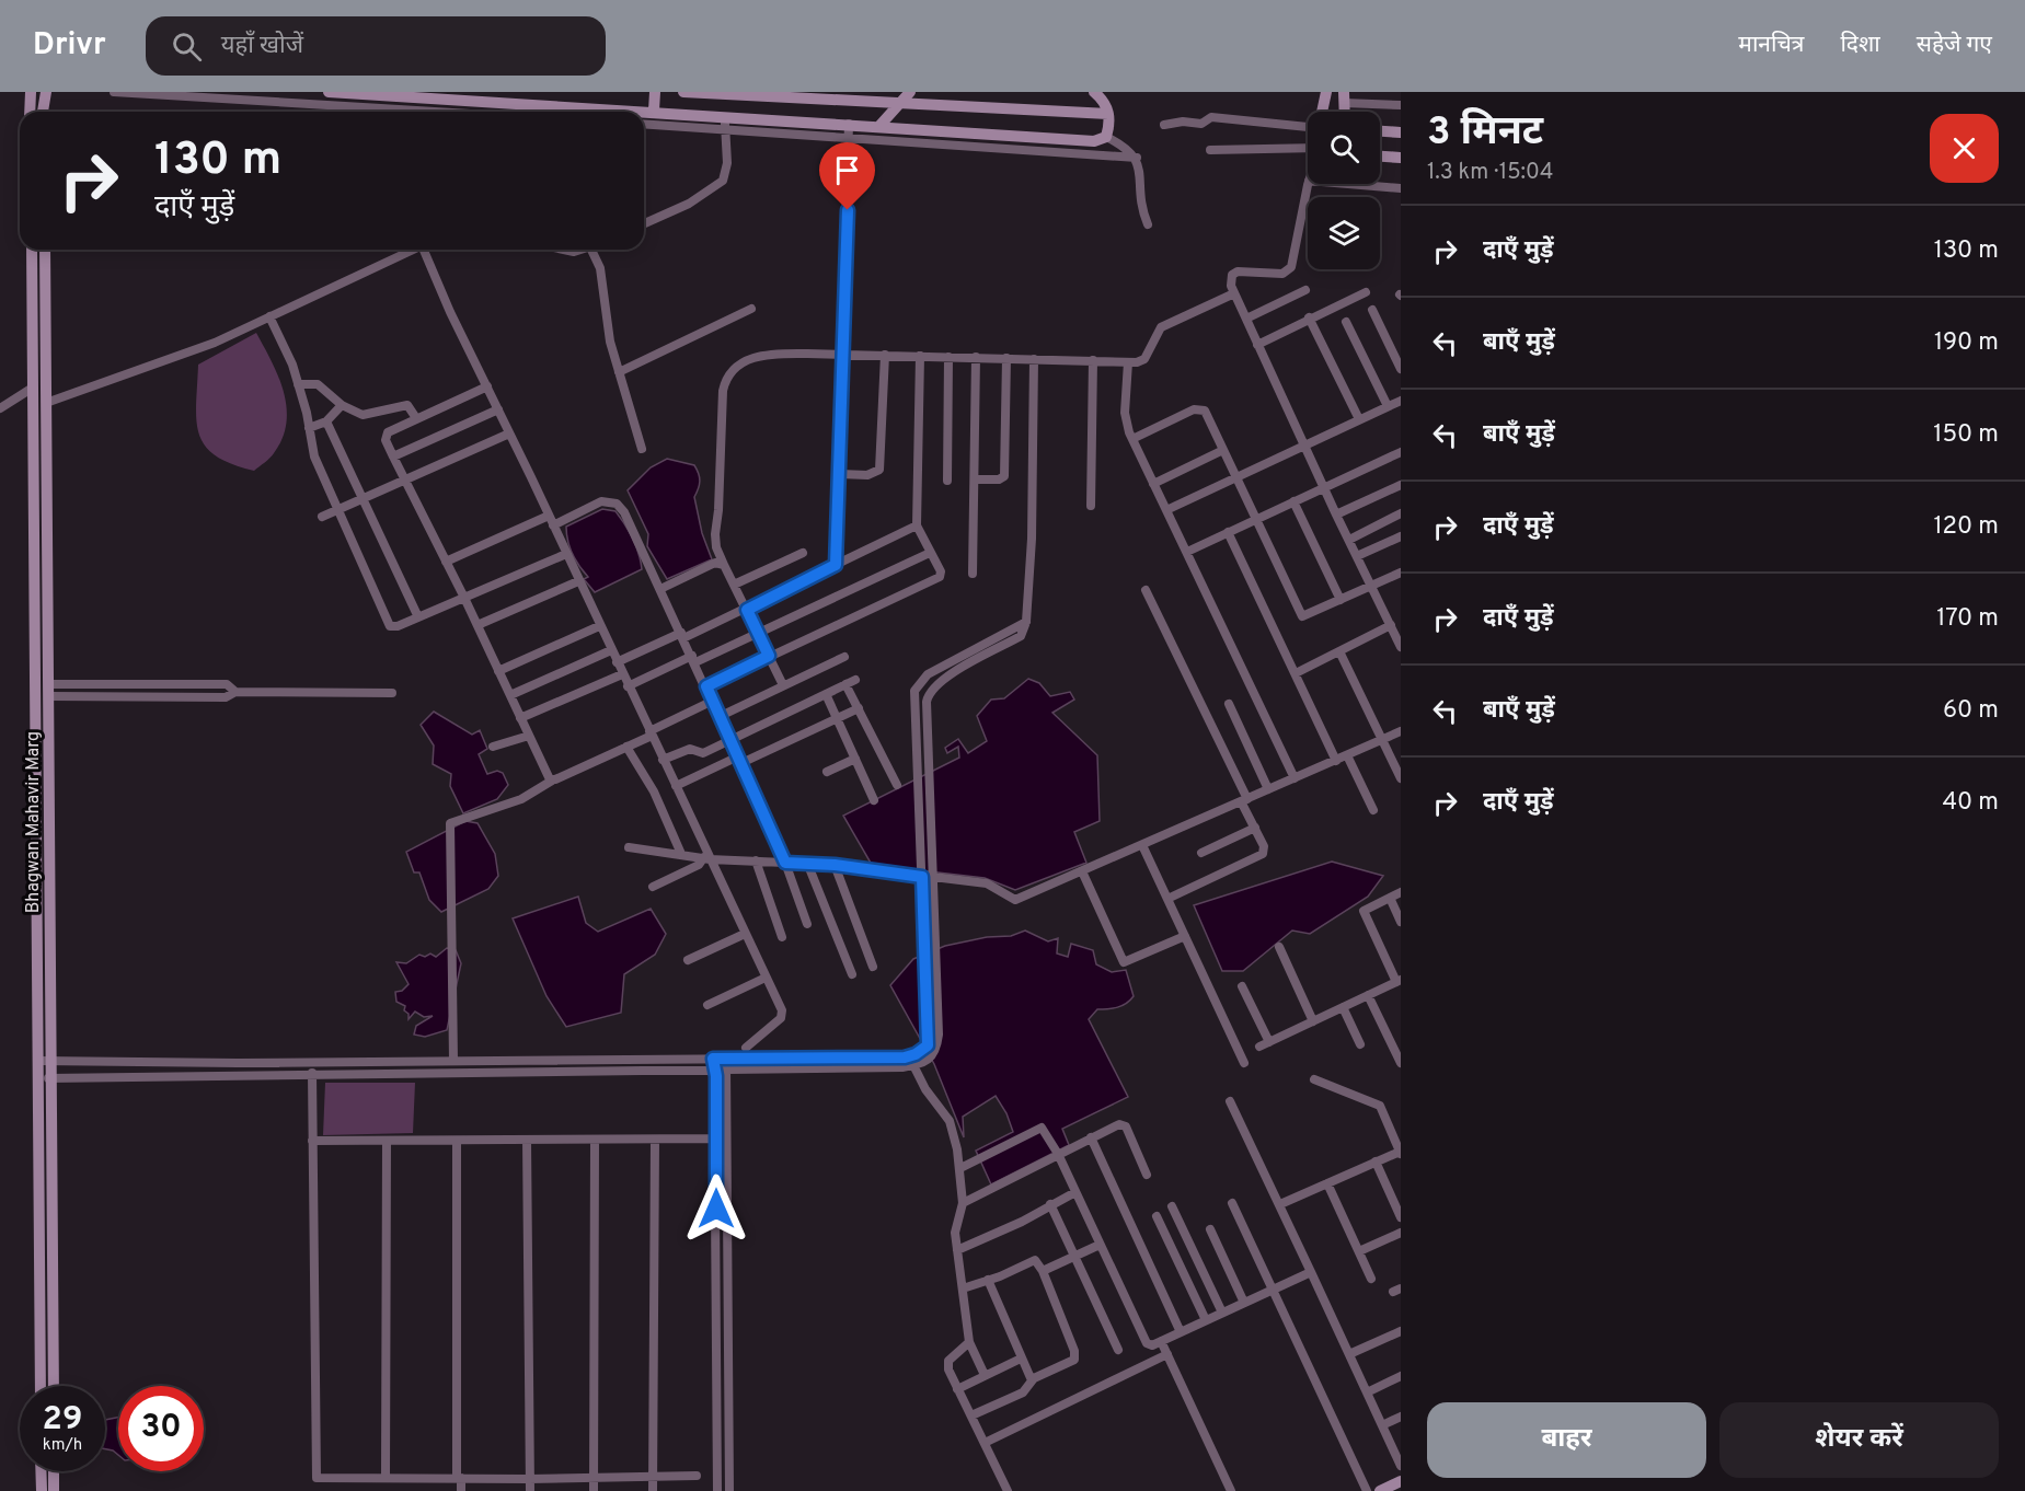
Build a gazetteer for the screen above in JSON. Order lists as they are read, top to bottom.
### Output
{
  "streets": {
    "main road": ["Bhagwan Mahavir Marg"]
  },
  "page": {
    "header": "Drivr",
    "search": "यहाँ खोजें",
    "nav": ["मानचित्र", "दिशा", "सहेजे गए"],
    "heading": ["3 मिनट", "1.3 km · 15:04"],
    "turn": ["130 m", "दाएँ मुड़ें"],
    "list": [
      {
        "name": "दाएँ मुड़ें",
        "value": "130 m"
      },
      {
        "name": "बाएँ मुड़ें",
        "value": "190 m"
      },
      {
        "name": "बाएँ मुड़ें",
        "value": "150 m"
      },
      {
        "name": "दाएँ मुड़ें",
        "value": "120 m"
      },
      {
        "name": "दाएँ मुड़ें",
        "value": "170 m"
      },
      {
        "name": "बाएँ मुड़ें",
        "value": "60 m"
      },
      {
        "name": "दाएँ मुड़ें",
        "value": "40 m"
      }
    ],
    "speed": "29 km/h",
    "limit": "30",
    "buttons": ["बाहर", "शेयर करें"]
  }
}
